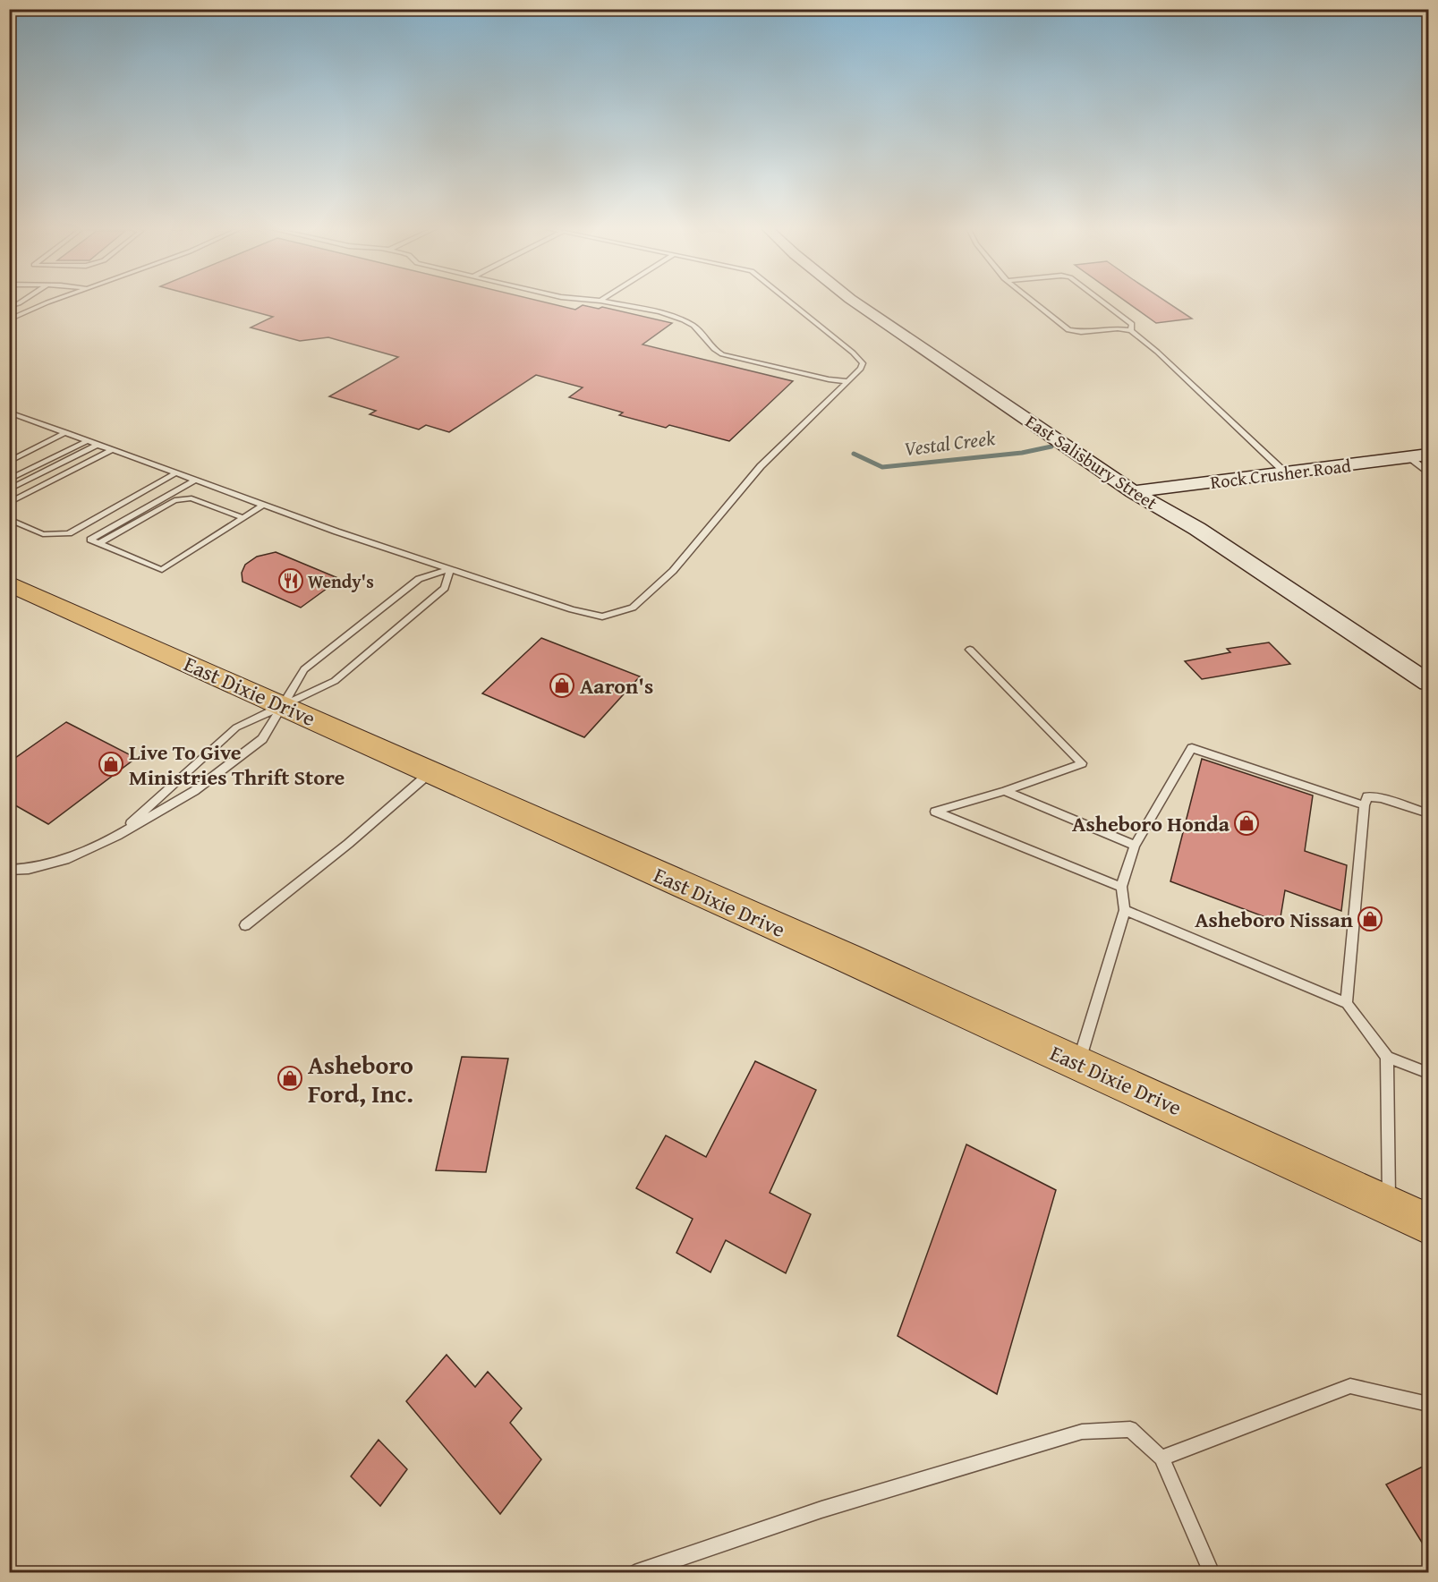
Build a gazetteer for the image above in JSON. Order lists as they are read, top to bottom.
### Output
{
  "streets": {
    "main road": ["East Salisbury Street", "Rock Crusher Road", "East Dixie Drive"]
  },
  "crossings": [
    ["East Salisbury Street", "Rock Crusher Road"]
  ],
  "water": ["Vestal Creek"],
  "places": {
    "restaurant": ["Wendy's"],
    "shop": [
      "Aaron's",
      "Live To Give Ministries Thrift Store",
      "Asheboro Honda",
      "Asheboro Nissan",
      "Asheboro Ford, Inc."
    ]
  }
}
